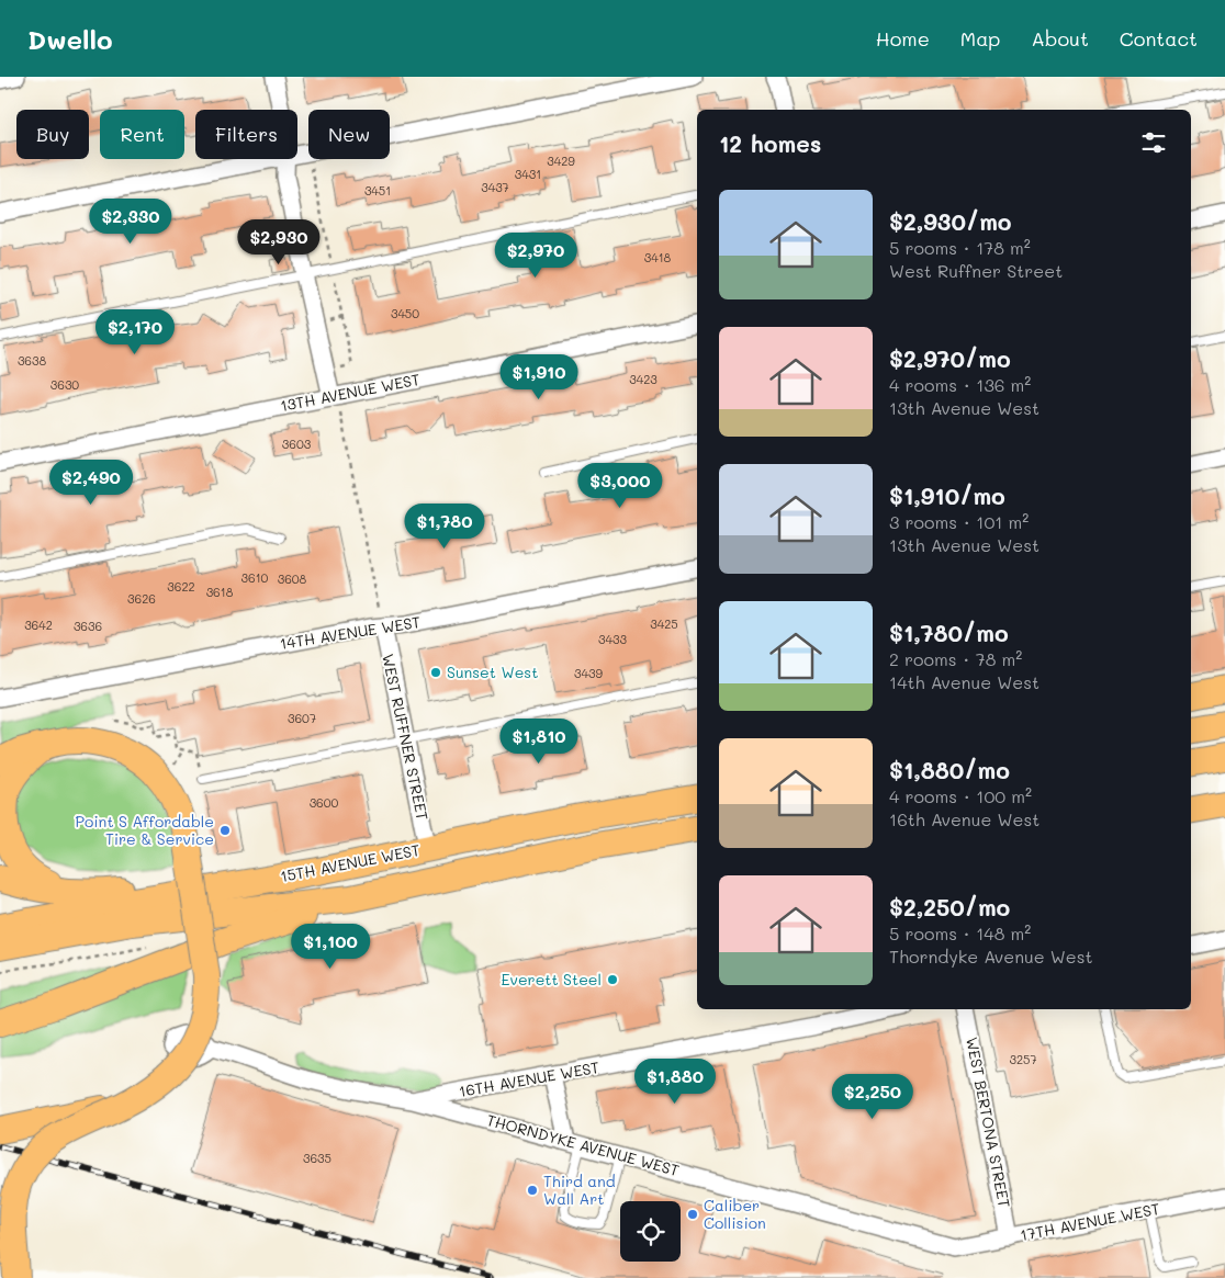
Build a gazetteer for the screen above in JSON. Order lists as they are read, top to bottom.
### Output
{
  "streets": {
    "main road": ["15TH AVENUE WEST"],
    "street": [
      "13TH AVENUE WEST",
      "14TH AVENUE WEST",
      "WEST RUFFNER STREET",
      "16TH AVENUE WEST",
      "WEST BERTONA STREET",
      "THORNDYKE AVENUE WEST",
      "17TH AVENUE WEST"
    ]
  },
  "crossings": [
    ["14TH AVENUE WEST", "WEST RUFFNER STREET"],
    ["WEST RUFFNER STREET", "15TH AVENUE WEST"],
    ["16TH AVENUE WEST", "THORNDYKE AVENUE WEST"],
    ["WEST BERTONA STREET", "17TH AVENUE WEST"],
    ["THORNDYKE AVENUE WEST", "17TH AVENUE WEST"]
  ],
  "places": [
    "Sunset West",
    "Point S Affordable Tire & Service",
    "Everett Steel",
    "Third and Wall Art",
    "Caliber Collision"
  ],
  "house_numbers": [
    "3429",
    "3431",
    "3437",
    "3451",
    "3418",
    "3450",
    "3638",
    "3423",
    "3630",
    "3603",
    "3610",
    "3608",
    "3622",
    "3618",
    "3626",
    "3425",
    "3642",
    "3636",
    "3433",
    "3439",
    "3607",
    "3600",
    "3257",
    "3635"
  ],
  "page": {
    "header": "Dwello",
    "nav": [
      "Home",
      "Map",
      "About",
      "Contact"
    ],
    "chip": [
      "Buy",
      "Rent",
      "Filters",
      "New"
    ],
    "heading": "12 homes",
    "list": [
      {
        "name": "$2,930/mo",
        "note": "5 rooms · 178 m² · West Ruffner Street"
      },
      {
        "name": "$2,970/mo",
        "note": "4 rooms · 136 m² · 13th Avenue West"
      },
      {
        "name": "$1,910/mo",
        "note": "3 rooms · 101 m² · 13th Avenue West"
      },
      {
        "name": "$1,780/mo",
        "note": "2 rooms · 78 m² · 14th Avenue West"
      },
      {
        "name": "$1,880/mo",
        "note": "4 rooms · 100 m² · 16th Avenue West"
      },
      {
        "name": "$2,250/mo",
        "note": "5 rooms · 148 m² · Thorndyke Avenue West"
      }
    ],
    "price": [
      "$2,330",
      "$2,930",
      "$2,970",
      "$2,170",
      "$1,910",
      "$2,490",
      "$3,000",
      "$1,780",
      "$1,810",
      "$1,100",
      "$1,880",
      "$2,250"
    ]
  }
}
